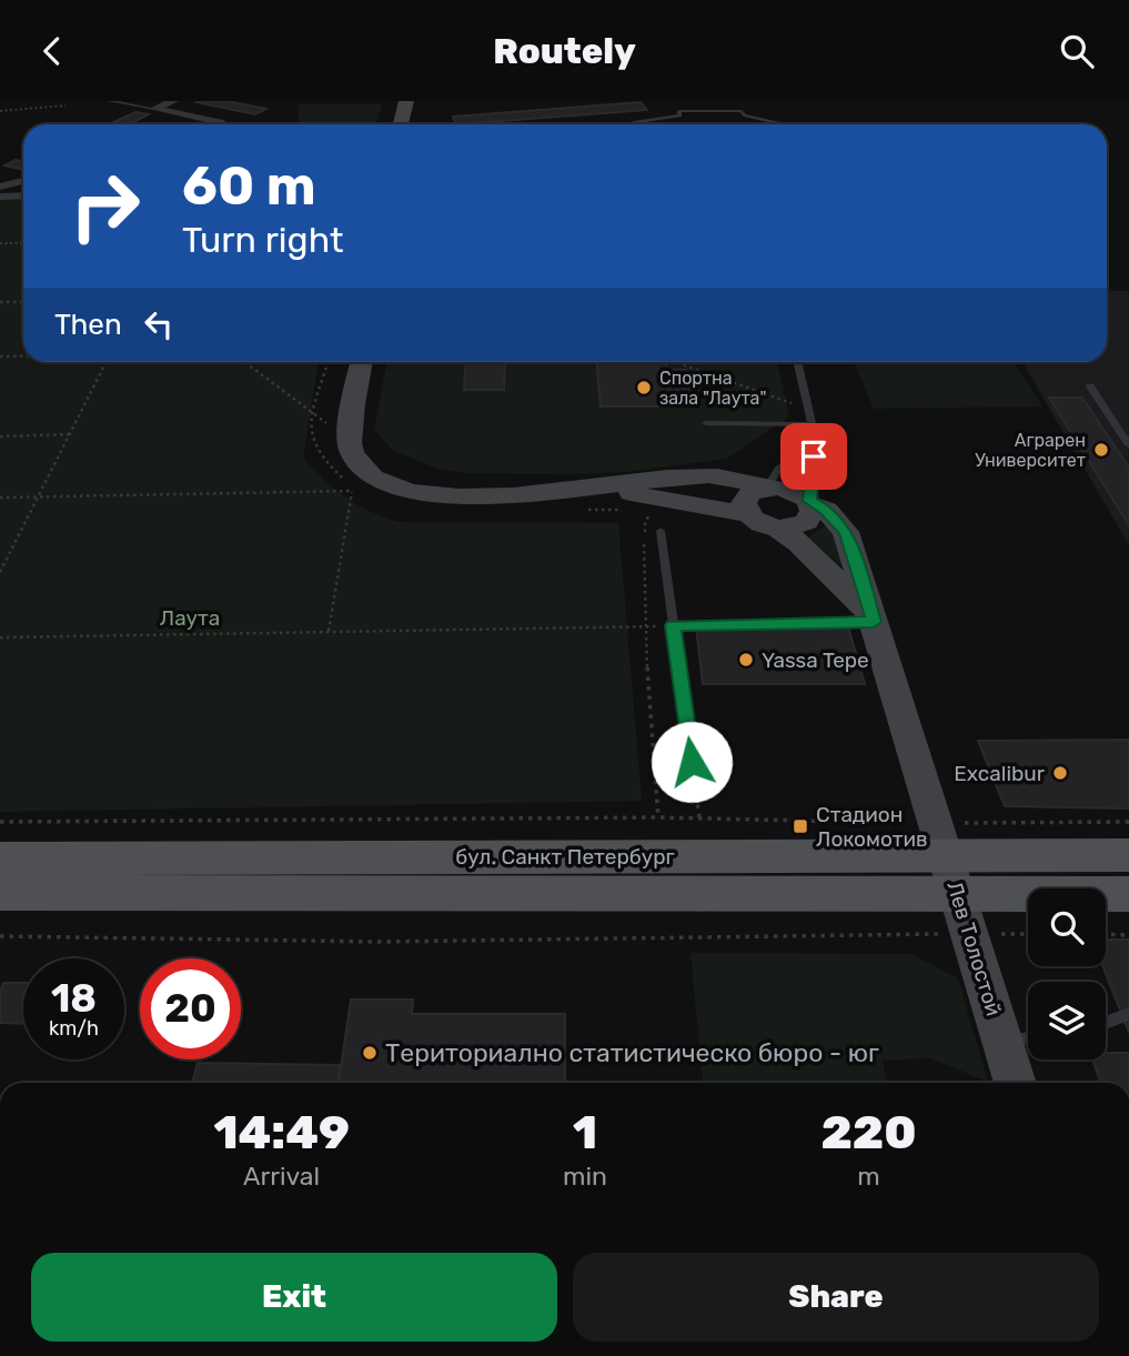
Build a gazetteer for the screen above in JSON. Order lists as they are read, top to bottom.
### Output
{
  "streets": {
    "main road": ["бул. Санкт Петербург"],
    "street": ["Лев Толостой"]
  },
  "crossings": [
    ["бул. Санкт Петербург", "Лев Толостой"]
  ],
  "parks": ["Лаута"],
  "places": {
    "other": [
      "Спортна зала \"Лаута\"",
      "Аграрен Университет",
      "Yassa Tepe",
      "Excalibur",
      "Териториално статистическо бюро - юг"
    ],
    "transit": ["Стадион Локомотив"]
  },
  "page": {
    "header": "Routely",
    "turn": ["60 m", "Turn right"],
    "then": "Then",
    "speed": "18 km/h",
    "limit": "20",
    "eta": [
      "14:49",
      "Arrival",
      "1",
      "min",
      "220",
      "m"
    ],
    "buttons": ["Exit", "Share"]
  }
}
